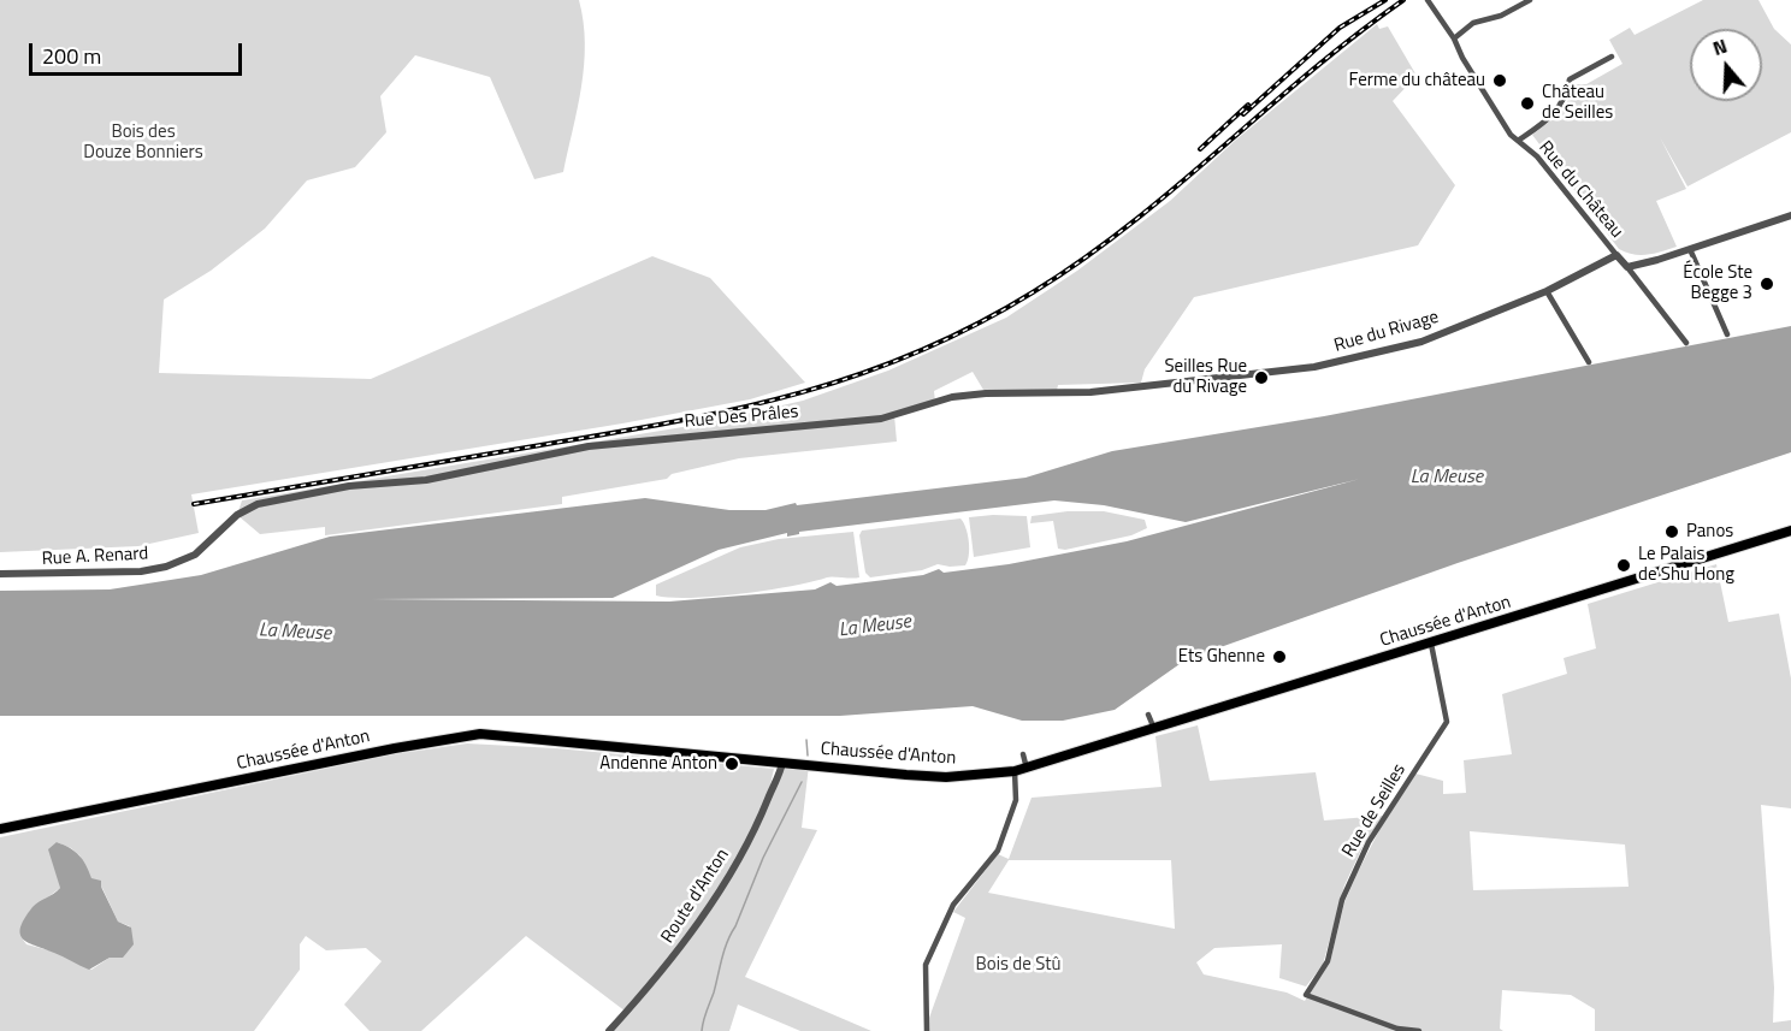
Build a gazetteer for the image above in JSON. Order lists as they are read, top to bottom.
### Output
{
  "streets": {
    "main road": ["Chaussée d'Anton"],
    "street": [
      "Rue du Château",
      "Rue du Rivage",
      "Rue Des Prâles",
      "Rue A. Renard",
      "Rue de Seilles",
      "Route d'Anton"
    ]
  },
  "crossings": [
    ["Rue du Château", "Rue du Rivage"],
    ["Rue du Rivage", "Rue Des Prâles"],
    ["Rue Des Prâles", "Rue A. Renard"],
    ["Chaussée d'Anton", "Rue de Seilles"],
    ["Chaussée d'Anton", "Route d'Anton"]
  ],
  "water": ["La Meuse"],
  "parks": ["Bois des Douze Bonniers", "Bois de Stû"],
  "places": [
    "Ferme du château",
    "Château de Seilles",
    "École Ste Begge 3",
    "Seilles Rue du Rivage",
    "Panos",
    "Le Palais de Shu Hong",
    "Ets Ghenne",
    "Andenne Anton"
  ],
  "scale_bar": "200 m",
  "north": "top"
}
